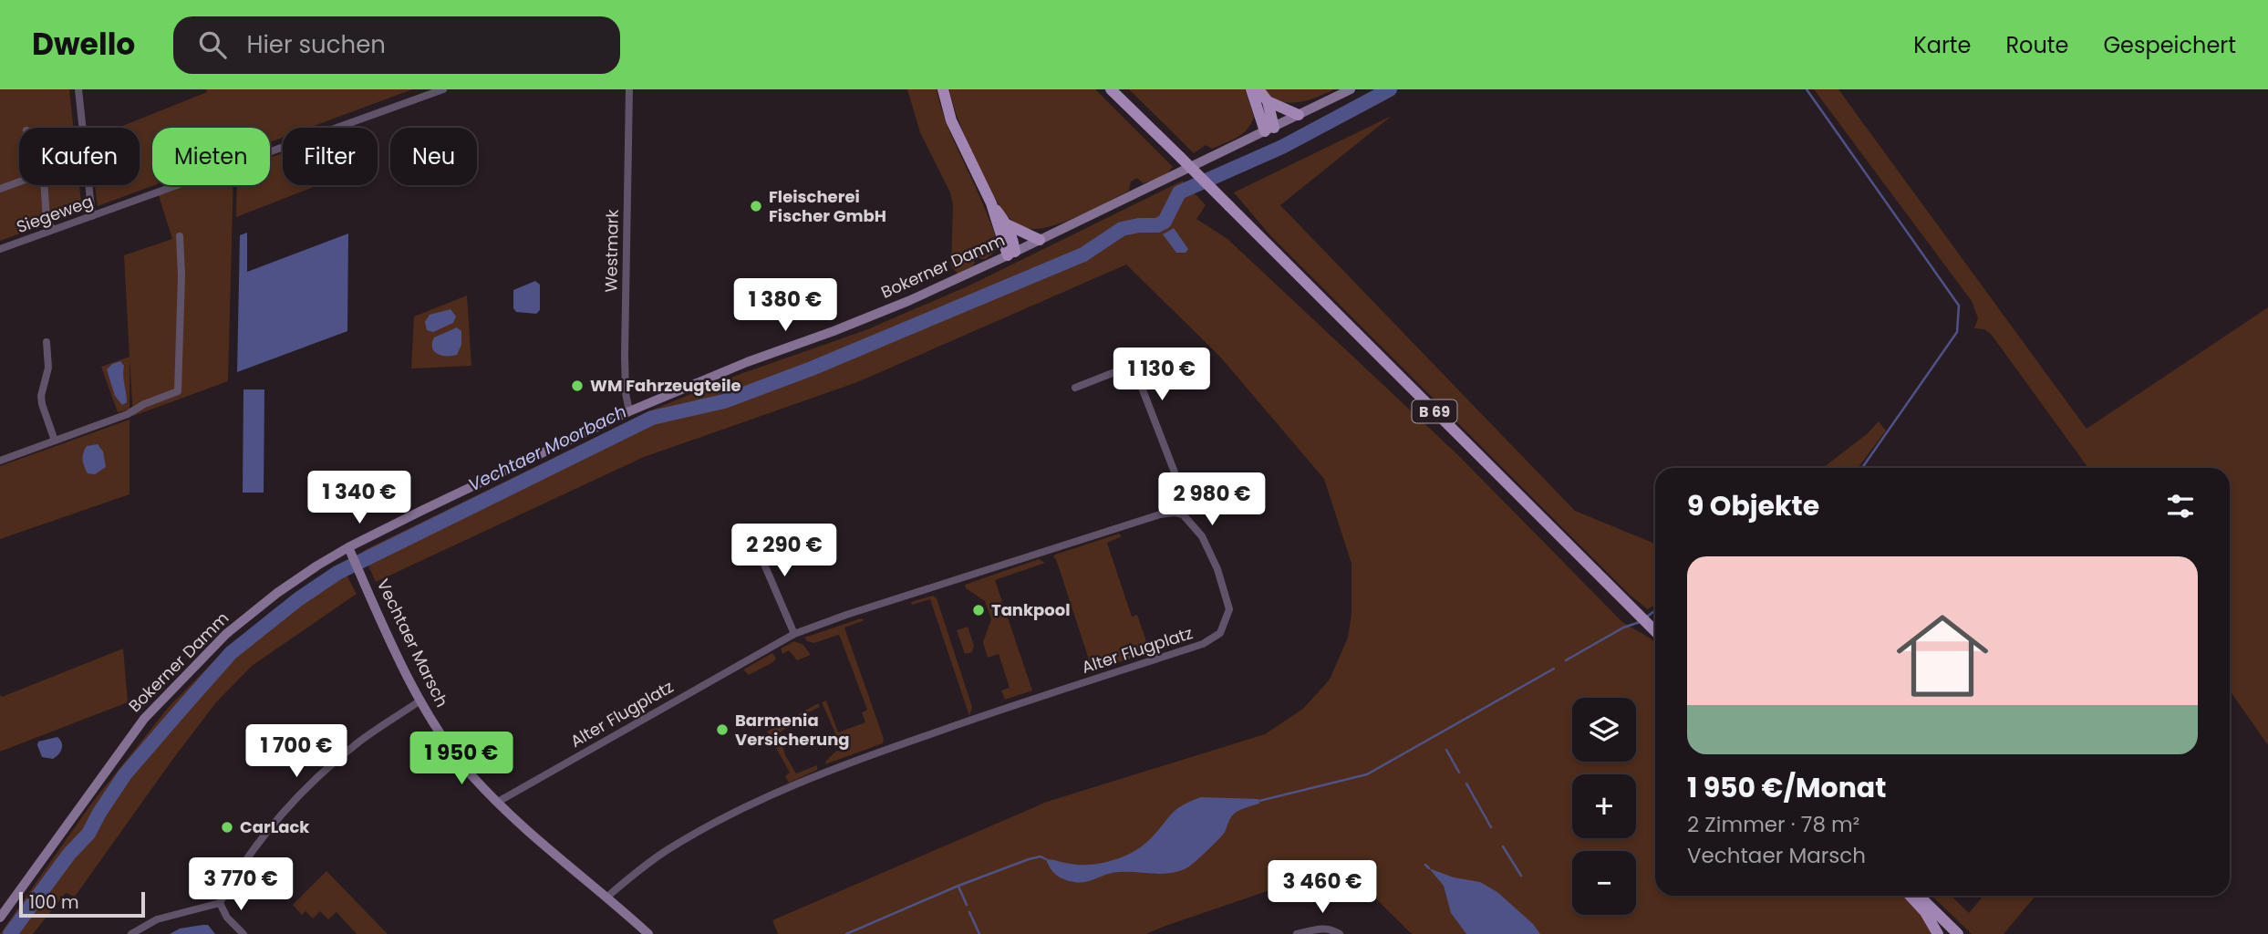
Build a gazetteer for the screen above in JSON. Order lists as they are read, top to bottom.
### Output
{
  "streets": {
    "main road": ["Bokerner Damm", "B 69", "Vechtaer Marsch"],
    "street": ["Siegeweg", "Westmark", "Alter Flugplatz"]
  },
  "crossings": [
    ["Westmark", "Bokerner Damm"],
    ["Bokerner Damm", "Vechtaer Marsch"],
    ["Vechtaer Marsch", "Alter Flugplatz"]
  ],
  "water": ["Vechtaer Moorbach"],
  "places": [
    "Fleischerei Fischer GmbH",
    "WM Fahrzeugteile",
    "Tankpool",
    "Barmenia Versicherung",
    "CarLack"
  ],
  "scale_bar": "100 m",
  "page": {
    "header": "Dwello",
    "search": "Hier suchen",
    "nav": ["Karte", "Route", "Gespeichert"],
    "chip": [
      "Kaufen",
      "Mieten",
      "Filter",
      "Neu"
    ],
    "price": [
      "1 380 €",
      "1 130 €",
      "1 340 €",
      "2 980 €",
      "2 290 €",
      "1 700 €",
      "1 950 €",
      "3 770 €",
      "3 460 €"
    ],
    "heading": "9 Objekte",
    "list": [
      {
        "name": "1 950 €/Monat",
        "note": "2 Zimmer · 78 m² · Vechtaer Marsch"
      }
    ],
    "map_buttons": ["+", "−"],
    "scale": "100 m"
  }
}
